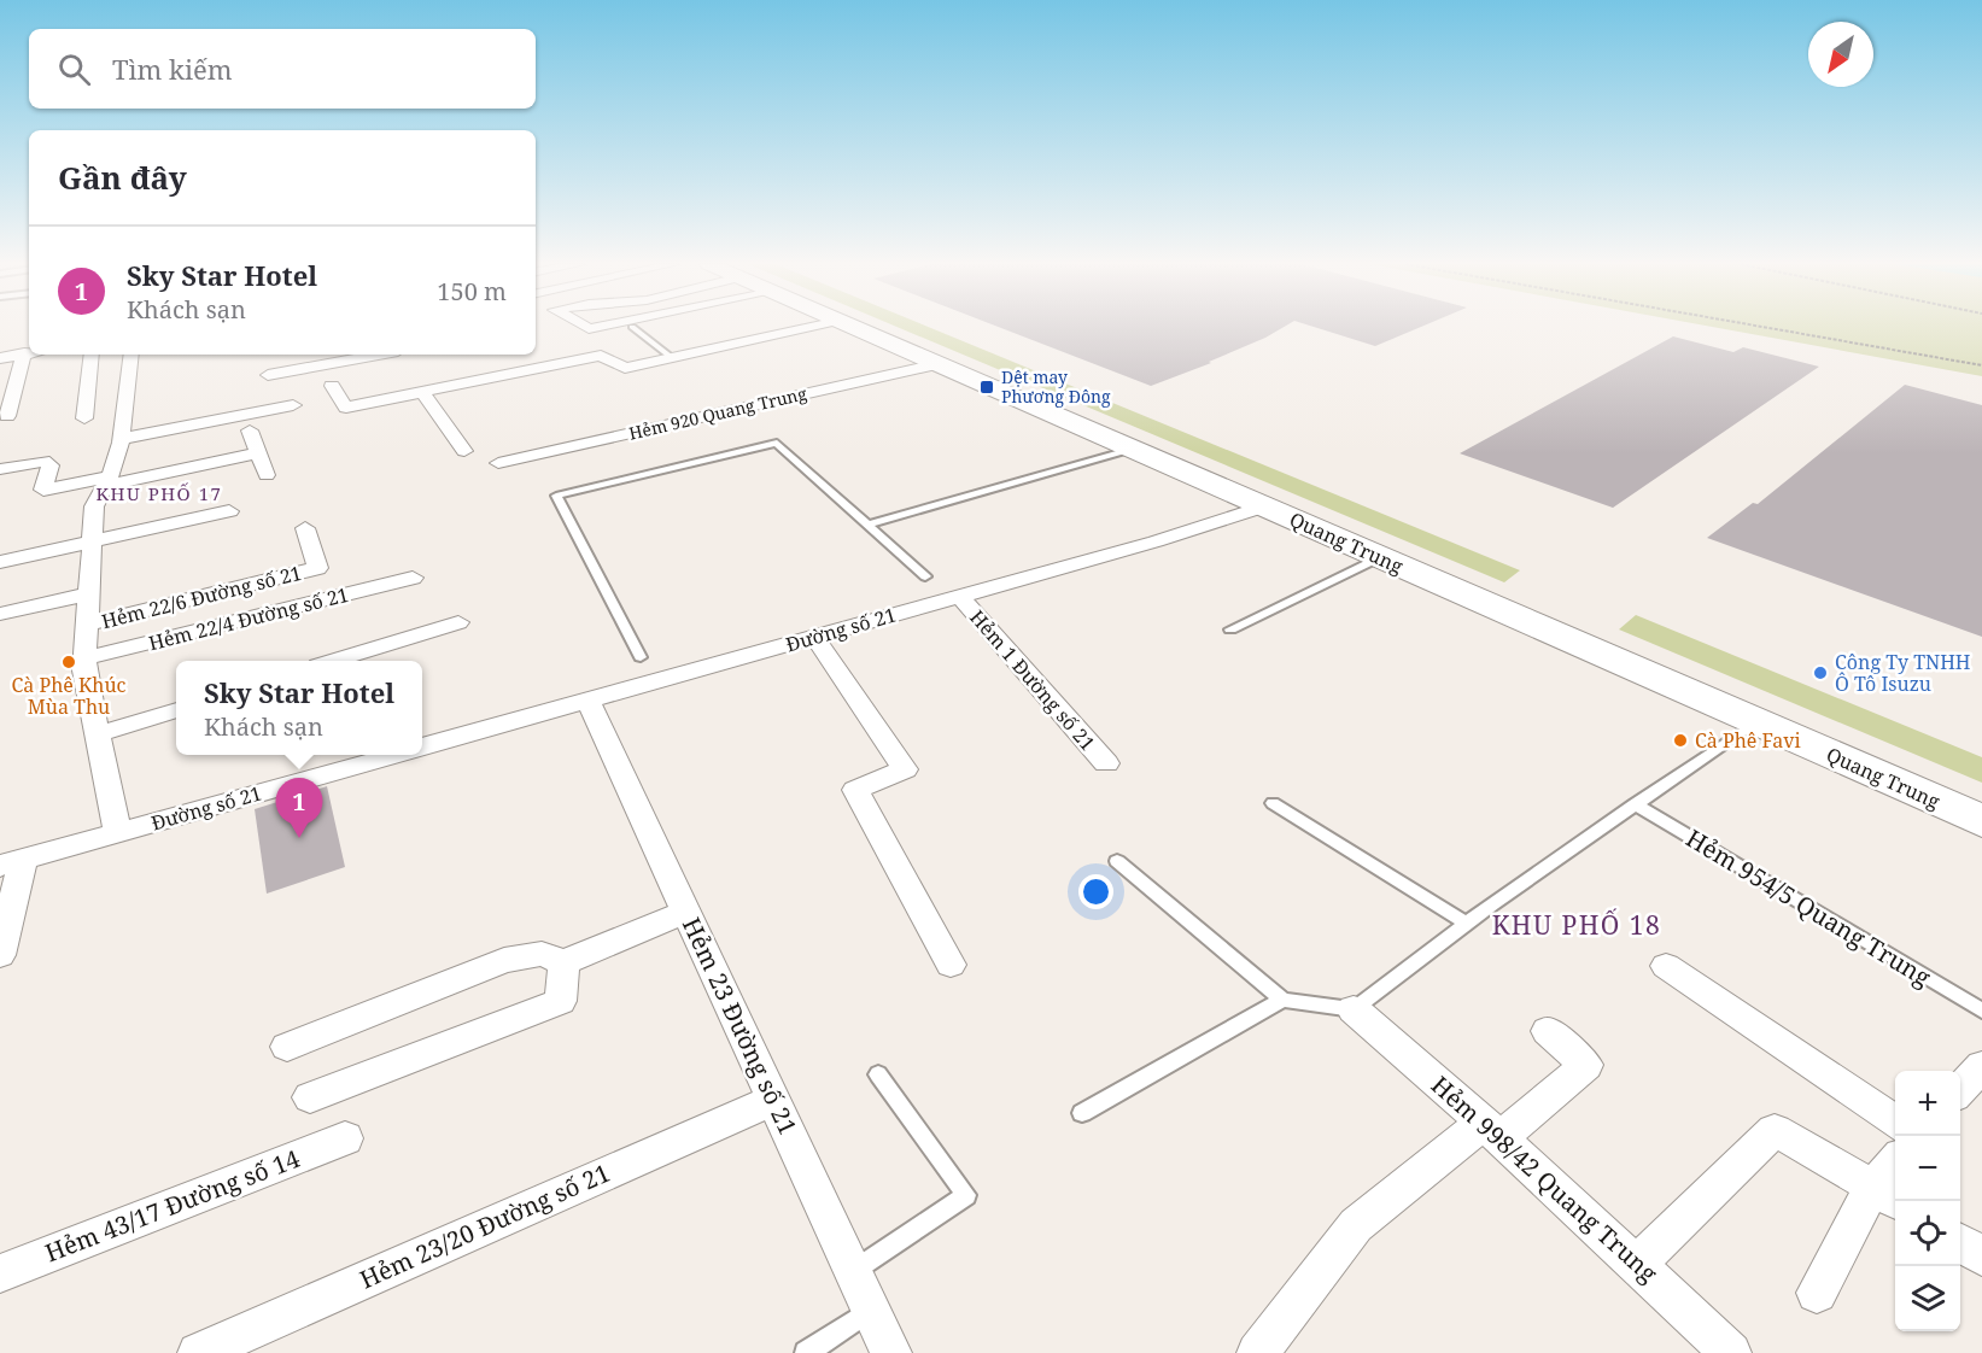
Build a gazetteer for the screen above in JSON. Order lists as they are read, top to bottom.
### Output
{
  "streets": {
    "main road": ["Quang Trung"],
    "street": [
      "Hẻm 920 Quang Trung",
      "Hẻm 22/6 Đường số 21",
      "Hẻm 22/4 Đường số 21",
      "Đường số 21",
      "Hẻm 1 Đường số 21",
      "Hẻm 23 Đường số 21",
      "Hẻm 998/42 Quang Trung",
      "Hẻm 43/17 Đường số 14",
      "Hẻm 23/20 Đường số 21"
    ],
    "lane": ["Hẻm 954/5 Quang Trung"]
  },
  "crossings": [
    ["Hẻm 920 Quang Trung", "Quang Trung"],
    ["Quang Trung", "Đường số 21"],
    ["Đường số 21", "Hẻm 1 Đường số 21"],
    ["Đường số 21", "Hẻm 23 Đường số 21"],
    ["Hẻm 23 Đường số 21", "Hẻm 23/20 Đường số 21"]
  ],
  "districts": ["KHU PHỐ 17", "KHU PHỐ 18"],
  "places": {
    "transit": ["Dệt may Phương Đông"],
    "other": ["Cà Phê Khúc Mùa Thu", "Công Ty TNHH Ô Tô Isuzu", "Cà Phê Favi"]
  },
  "north": "bottom left",
  "page": {
    "search": "Tìm kiếm",
    "heading": "Gần đây",
    "list": [
      {
        "mark": "1",
        "name": "Sky Star Hotel",
        "note": "Khách sạn",
        "value": "150 m"
      }
    ],
    "popup": ["Sky Star Hotel", "Khách sạn"],
    "pins": "1",
    "map_buttons": ["+", "−"]
  }
}
